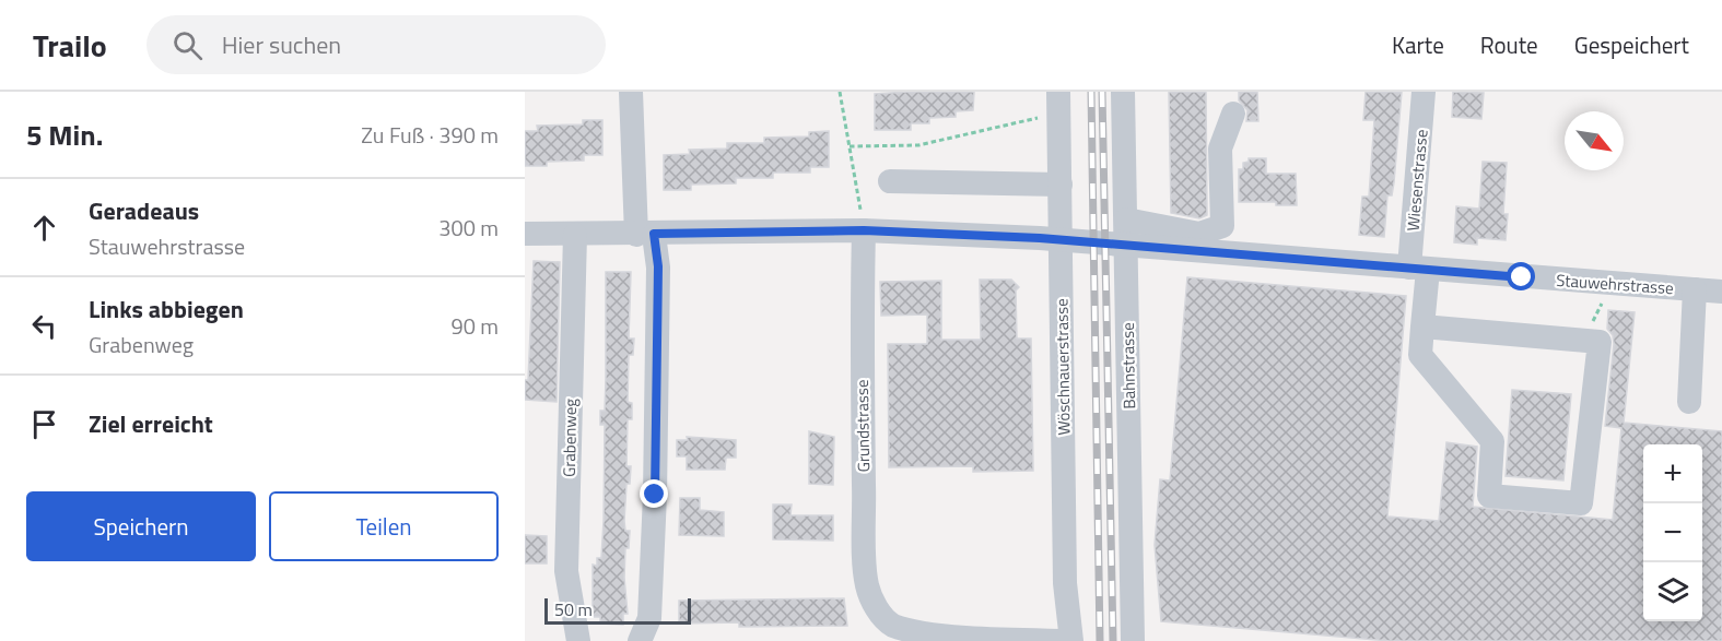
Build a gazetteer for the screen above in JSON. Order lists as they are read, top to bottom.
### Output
{
  "streets": {
    "street": [
      "Wiesenstrasse",
      "Stauwehrstrasse",
      "Bahnstrasse",
      "Wöschnauerstrasse",
      "Grundstrasse",
      "Grabenweg"
    ]
  },
  "crossings": [
    ["Wiesenstrasse", "Stauwehrstrasse"],
    ["Stauwehrstrasse", "Grundstrasse"],
    ["Stauwehrstrasse", "Grabenweg"],
    ["Wöschnauerstrasse", "Grundstrasse"]
  ],
  "scale_bar": "50 m",
  "north": "bottom right",
  "page": {
    "header": "Trailo",
    "search": "Hier suchen",
    "nav": ["Karte", "Route", "Gespeichert"],
    "heading": ["5 Min.", "Zu Fuß · 390 m"],
    "list": [
      ["Geradeaus", "Stauwehrstrasse", "300 m"],
      ["Links abbiegen", "Grabenweg", "90 m"],
      "Ziel erreicht"
    ],
    "map_buttons": ["+", "−"],
    "buttons": ["Speichern", "Teilen"],
    "scale": "50 m"
  }
}
